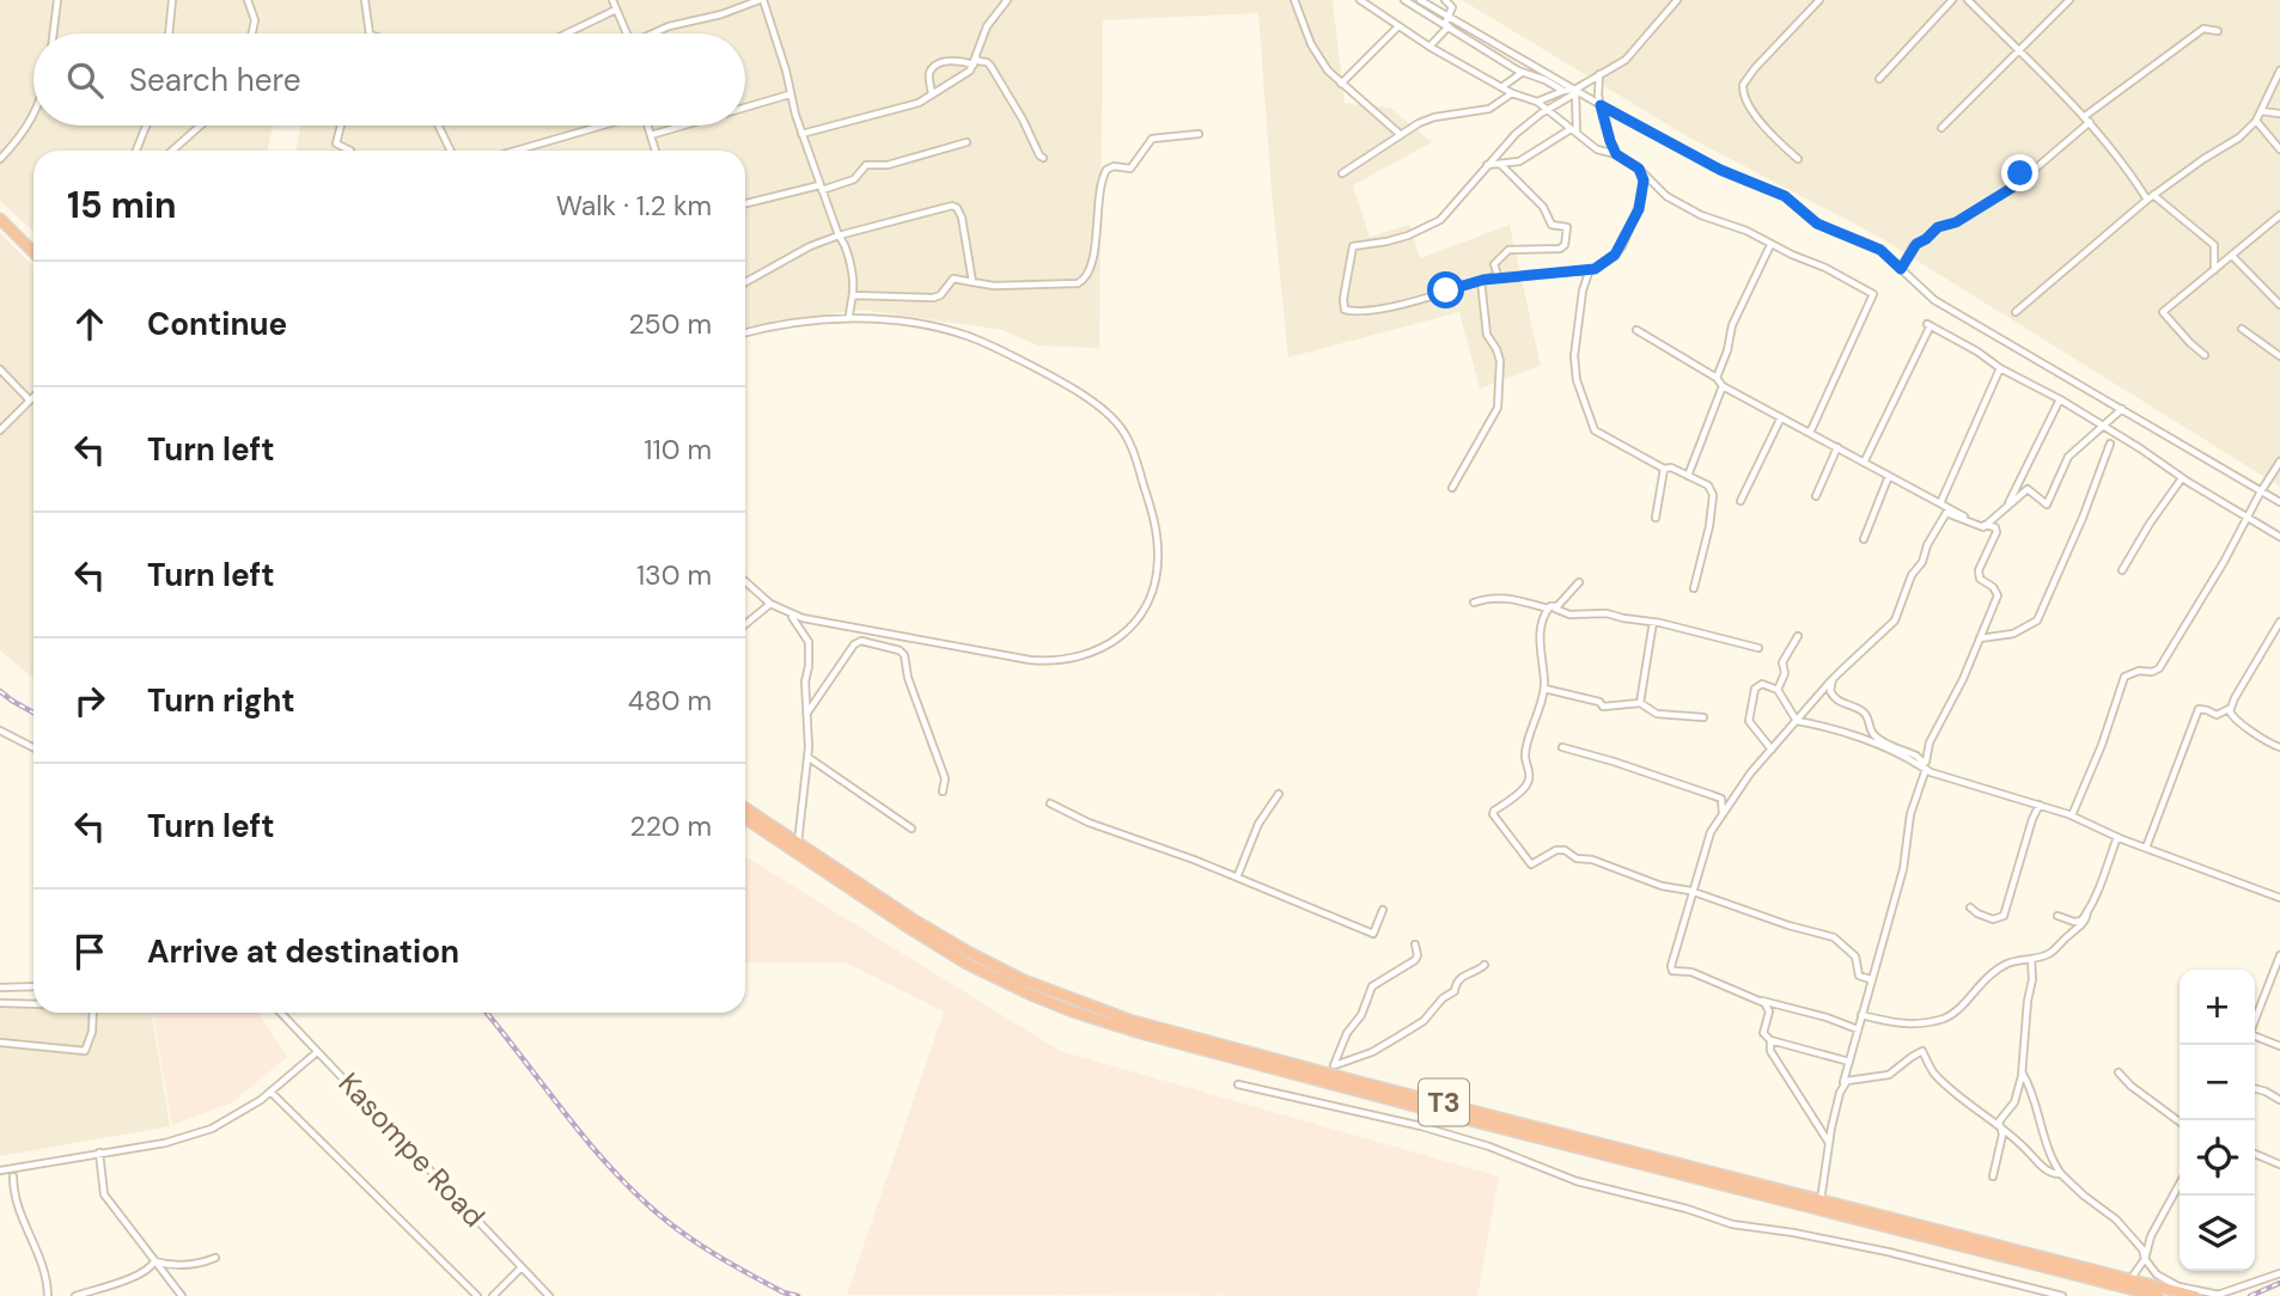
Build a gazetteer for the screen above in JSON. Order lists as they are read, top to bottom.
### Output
{
  "streets": {
    "highway": ["T3"],
    "street": ["Kasompe Road"]
  },
  "page": {
    "search": "Search here",
    "heading": ["15 min", "Walk · 1.2 km"],
    "list": [
      ["Continue", "250 m"],
      ["Turn left", "110 m"],
      ["Turn left", "130 m"],
      ["Turn right", "480 m"],
      ["Turn left", "220 m"],
      "Arrive at destination"
    ],
    "map_buttons": ["+", "−"]
  }
}
